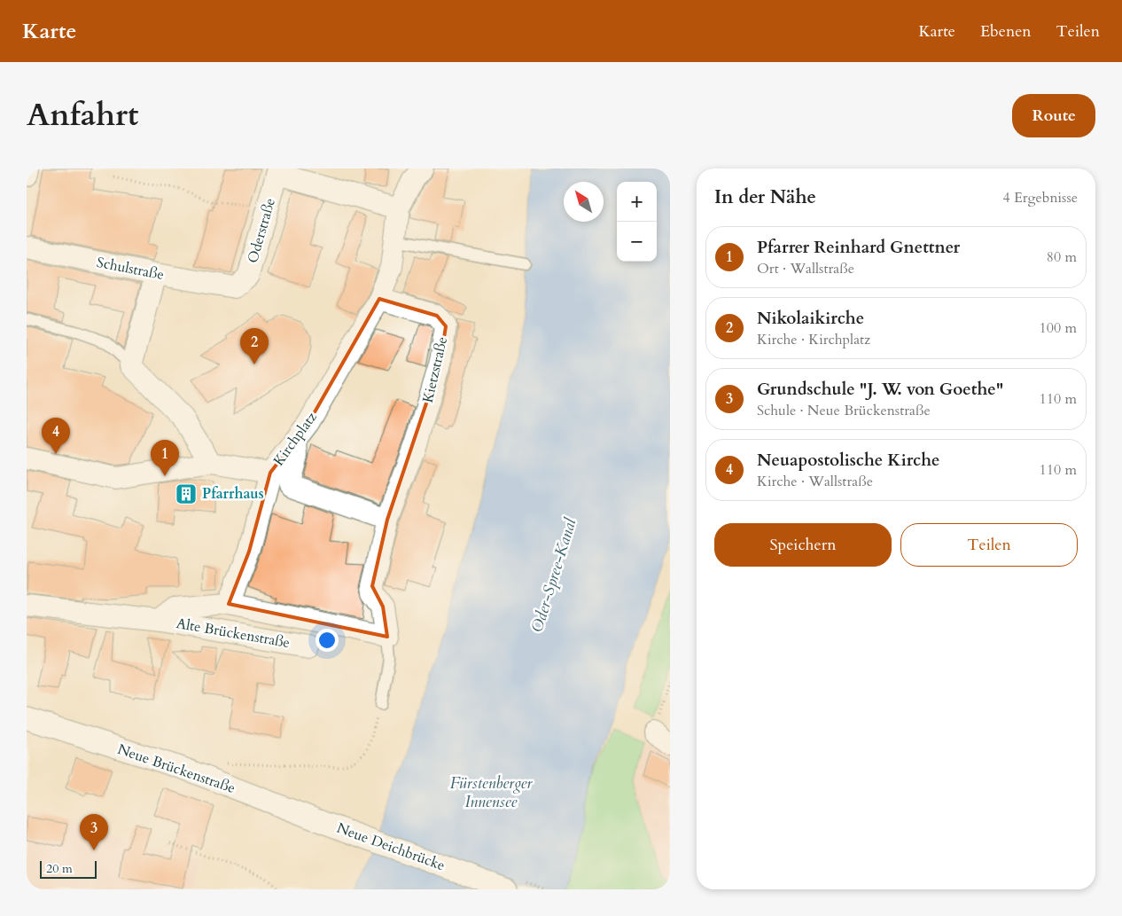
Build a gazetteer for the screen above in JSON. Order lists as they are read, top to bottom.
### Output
{
  "streets": {
    "street": [
      "Oderstraße",
      "Schulstraße",
      "Kietzstraße",
      "Kirchplatz",
      "Alte Brückenstraße",
      "Neue Brückenstraße",
      "Neue Deichbrücke"
    ]
  },
  "crossings": [
    ["Oderstraße", "Schulstraße"],
    ["Kietzstraße", "Kirchplatz"],
    ["Kietzstraße", "Alte Brückenstraße"],
    ["Kirchplatz", "Alte Brückenstraße"],
    ["Neue Brückenstraße", "Neue Deichbrücke"]
  ],
  "water": ["Oder-Spree-Kanal", "Fürstenberger Innensee"],
  "places": {
    "building": ["Pfarrhaus"]
  },
  "scale_bar": "20 m",
  "north": "top left",
  "page": {
    "header": "Karte",
    "nav": ["Karte", "Ebenen", "Teilen"],
    "title": "Anfahrt",
    "buttons": [
      "Route",
      ["Speichern", "Teilen"]
    ],
    "heading": ["In der Nähe", "4 Ergebnisse"],
    "map_buttons": ["+", "−"],
    "list": [
      {
        "mark": "1",
        "name": "Pfarrer Reinhard Gnettner",
        "note": "Ort · Wallstraße",
        "value": "80 m"
      },
      {
        "mark": "2",
        "name": "Nikolaikirche",
        "note": "Kirche · Kirchplatz",
        "value": "100 m"
      },
      {
        "mark": "3",
        "name": "Grundschule \"J. W. von Goethe\"",
        "note": "Schule · Neue Brückenstraße",
        "value": "110 m"
      },
      {
        "mark": "4",
        "name": "Neuapostolische Kirche",
        "note": "Kirche · Wallstraße",
        "value": "110 m"
      }
    ],
    "pins": [
      "2",
      "4",
      "1",
      "3"
    ],
    "scale": "20 m"
  }
}
